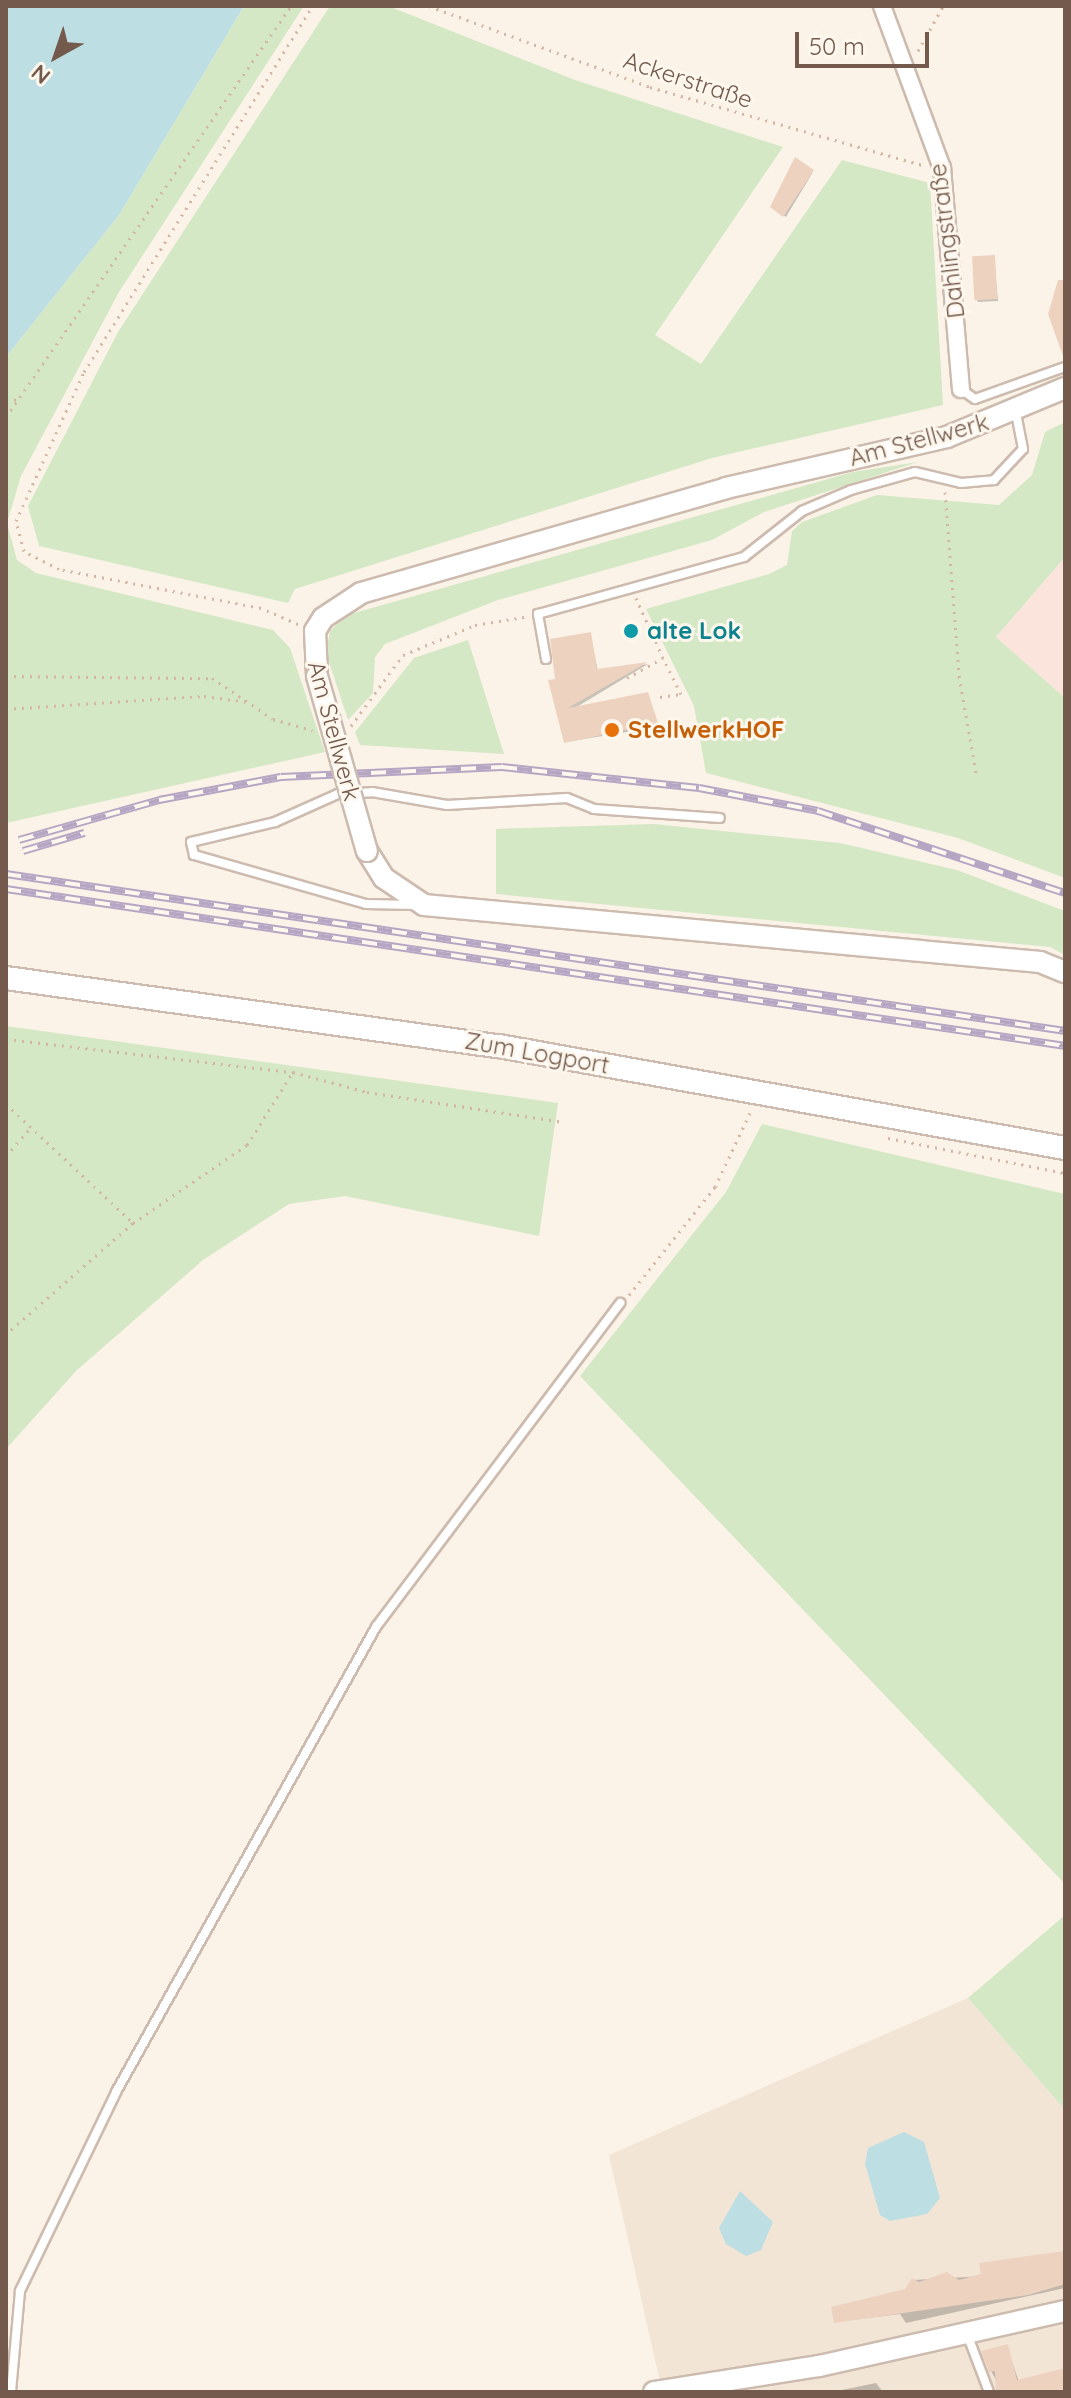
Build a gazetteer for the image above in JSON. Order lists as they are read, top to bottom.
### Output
{
  "streets": {
    "main road": ["Zum Logport"],
    "street": ["Dahlingstraße", "Am Stellwerk"],
    "path": ["Ackerstraße"]
  },
  "crossings": [
    ["Ackerstraße", "Dahlingstraße"]
  ],
  "places": ["alte Lok", "StellwerkHOF"],
  "scale_bar": "50 m",
  "north": "bottom left"
}
